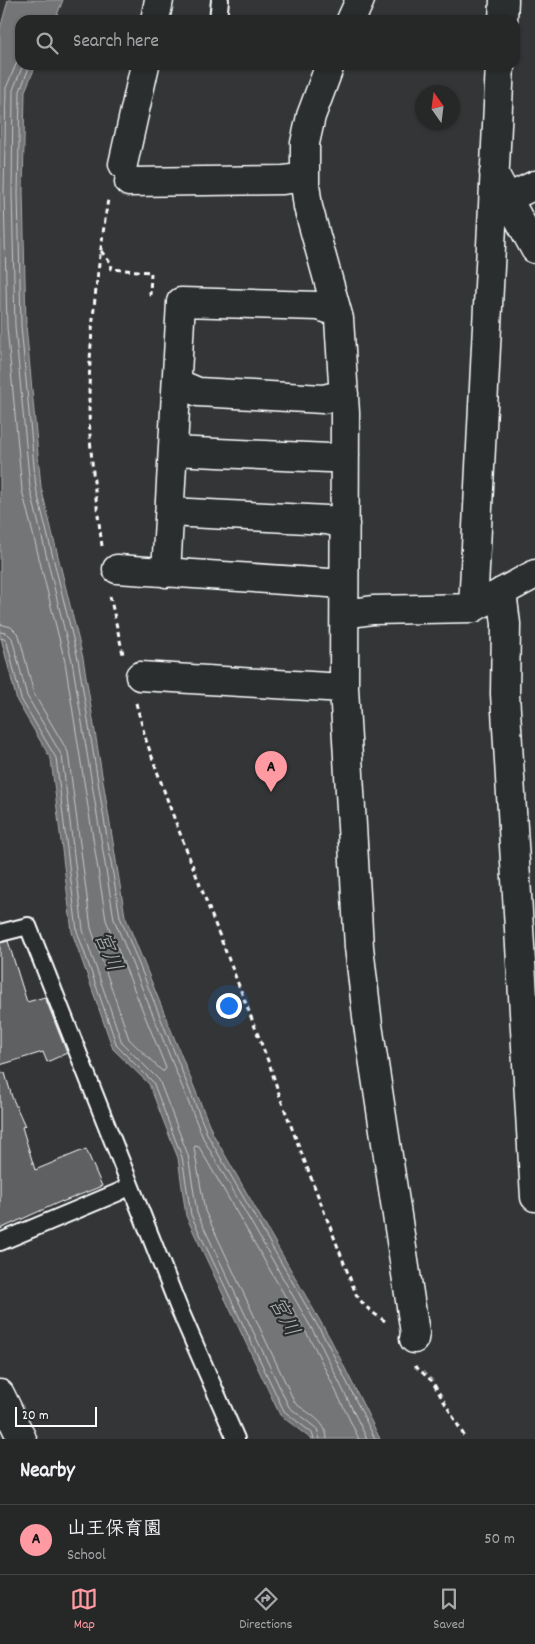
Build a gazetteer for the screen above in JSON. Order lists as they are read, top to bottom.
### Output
{
  "water": ["宮川"],
  "scale_bar": "20 m",
  "north": "top",
  "page": {
    "search": "Search here",
    "pins": "A",
    "scale": "20 m",
    "heading": "Nearby",
    "list": [
      {
        "mark": "A",
        "name": "山王保育園",
        "note": "School",
        "value": "50 m"
      }
    ],
    "nav": ["Map", "Directions", "Saved"]
  }
}
